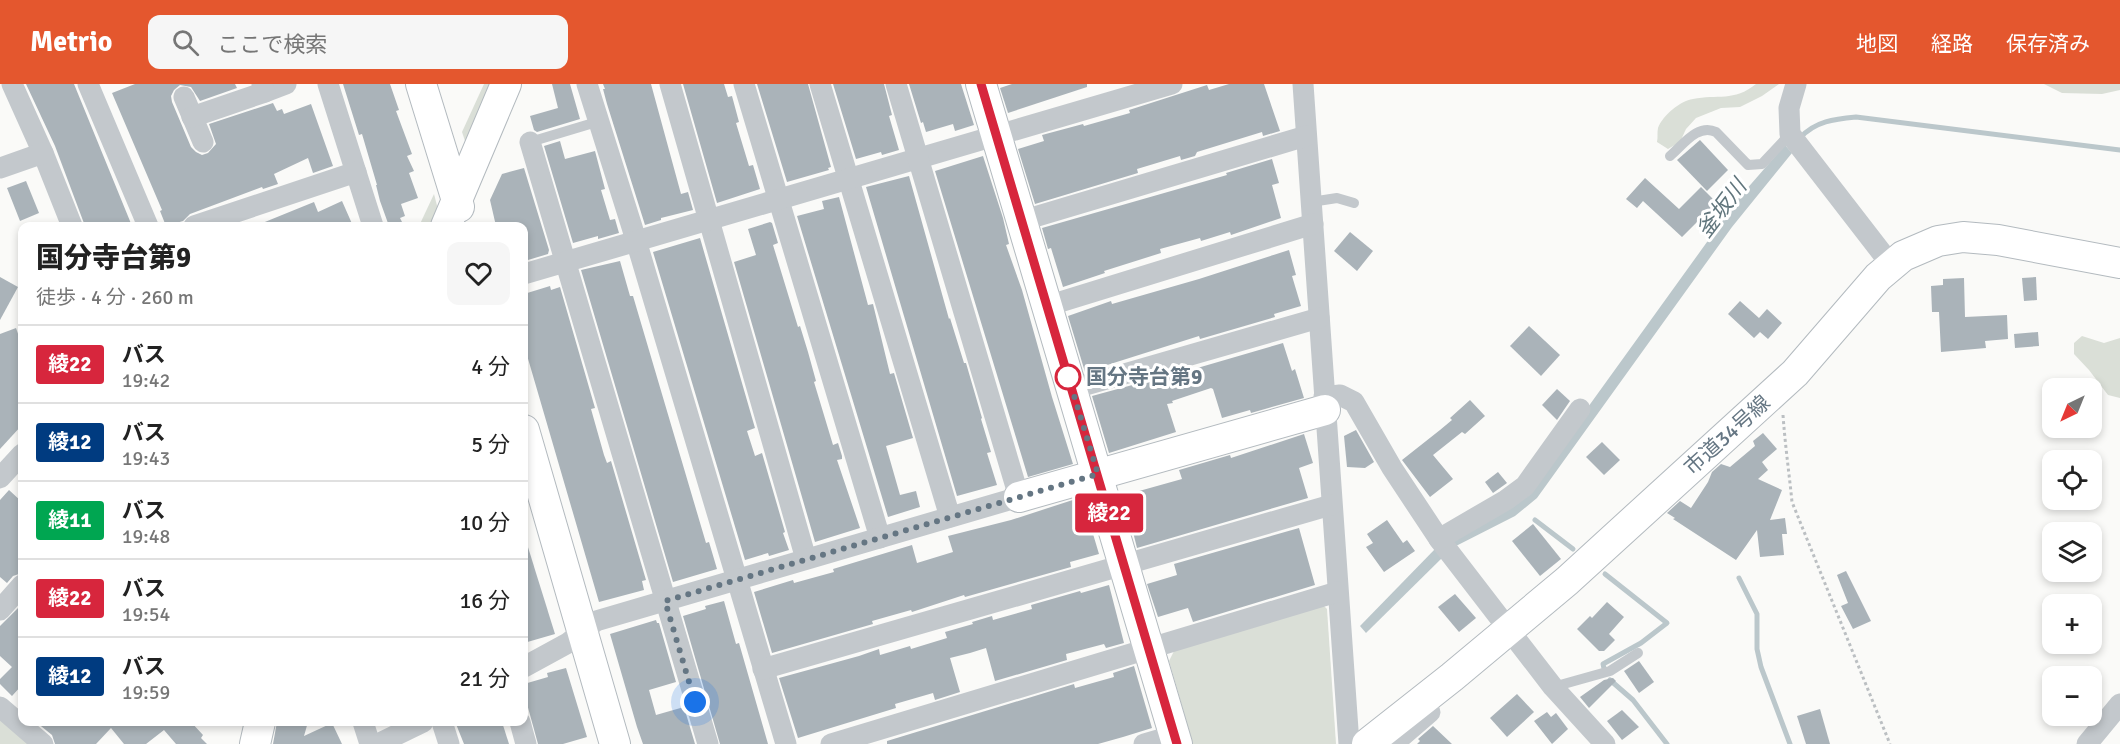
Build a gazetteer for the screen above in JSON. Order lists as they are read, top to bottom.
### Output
{
  "streets": {
    "street": ["市道34号線"]
  },
  "water": ["釜坂川"],
  "places": ["国分寺台第9"],
  "lines": ["bus line 綾22"],
  "north": "bottom left",
  "page": {
    "header": "Metrio",
    "search": "ここで検索",
    "nav": ["地図", "経路", "保存済み"],
    "on_map": "綾22",
    "heading": ["国分寺台第9", "徒歩 · 4 分 · 260 m"],
    "list": [
      {
        "mark": "綾22",
        "name": "バス",
        "note": "19:42",
        "value": "4 分"
      },
      {
        "mark": "綾12",
        "name": "バス",
        "note": "19:43",
        "value": "5 分"
      },
      {
        "mark": "綾11",
        "name": "バス",
        "note": "19:48",
        "value": "10 分"
      },
      {
        "mark": "綾22",
        "name": "バス",
        "note": "19:54",
        "value": "16 分"
      },
      {
        "mark": "綾12",
        "name": "バス",
        "note": "19:59",
        "value": "21 分"
      }
    ],
    "map_buttons": ["+", "−"]
  }
}
